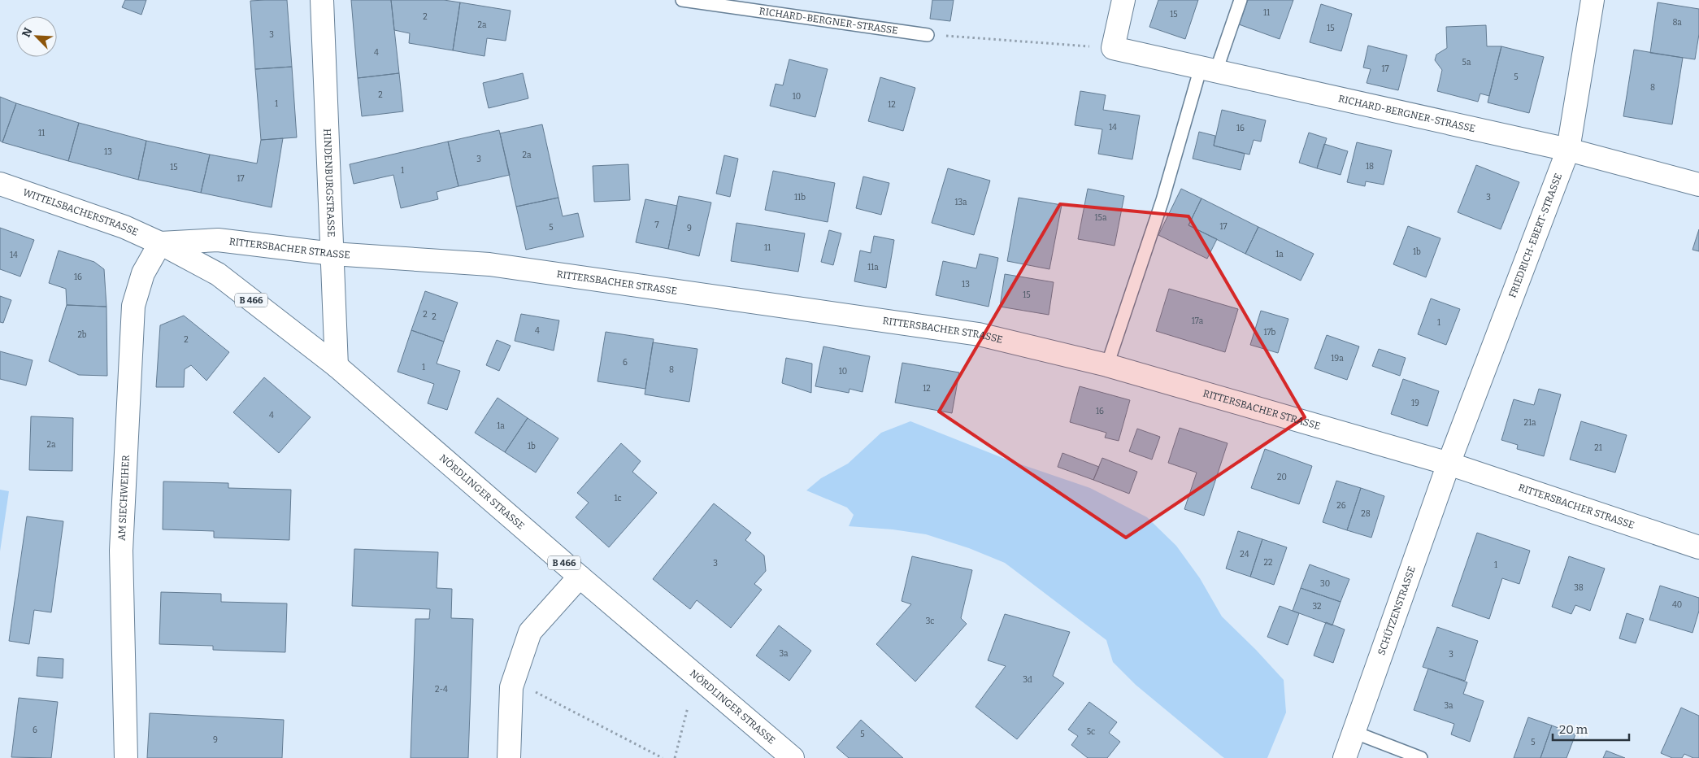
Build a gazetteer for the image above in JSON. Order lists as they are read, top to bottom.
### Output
{
  "streets": {
    "main road": [
      "RICHARD-BERGNER-STRASSE",
      "HINDENBURGSTRASSE",
      "WITTELSBACHERSTRASSE",
      "FRIEDRICH-EBERT-STRASSE",
      "RITTERSBACHER STRASSE",
      "B 466",
      "NÖRDLINGER STRASSE",
      "AM SIECHWEIHER",
      "SCHÜTZENSTRASSE"
    ]
  },
  "crossings": [
    ["RICHARD-BERGNER-STRASSE", "FRIEDRICH-EBERT-STRASSE"],
    ["HINDENBURGSTRASSE", "RITTERSBACHER STRASSE"],
    ["HINDENBURGSTRASSE", "NÖRDLINGER STRASSE"],
    ["WITTELSBACHERSTRASSE", "RITTERSBACHER STRASSE"],
    ["WITTELSBACHERSTRASSE", "NÖRDLINGER STRASSE"],
    ["WITTELSBACHERSTRASSE", "AM SIECHWEIHER"],
    ["FRIEDRICH-EBERT-STRASSE", "RITTERSBACHER STRASSE"],
    ["FRIEDRICH-EBERT-STRASSE", "SCHÜTZENSTRASSE"],
    ["RITTERSBACHER STRASSE", "NÖRDLINGER STRASSE"],
    ["RITTERSBACHER STRASSE", "AM SIECHWEIHER"],
    ["RITTERSBACHER STRASSE", "SCHÜTZENSTRASSE"],
    ["NÖRDLINGER STRASSE", "AM SIECHWEIHER"]
  ],
  "house_numbers": [
    "11",
    "15",
    "2",
    "8a",
    "2a",
    "15",
    "3",
    "4",
    "5a",
    "17",
    "5",
    "8",
    "2",
    "10",
    "1",
    "12",
    "14",
    "16",
    "11",
    "13",
    "2a",
    "3",
    "18",
    "15",
    "1",
    "17",
    "11b",
    "3",
    "13a",
    "15a",
    "7",
    "17",
    "5",
    "9",
    "11",
    "1b",
    "1a",
    "14",
    "11a",
    "16",
    "13",
    "15",
    "2",
    "2",
    "17a",
    "1",
    "4",
    "17b",
    "2b",
    "2",
    "19a",
    "6",
    "1",
    "8",
    "10",
    "12",
    "19",
    "16",
    "4",
    "21a",
    "1a",
    "2a",
    "1b",
    "21",
    "20",
    "1c",
    "26",
    "28",
    "24",
    "22",
    "3",
    "1",
    "30",
    "38",
    "40",
    "32",
    "3c",
    "3a",
    "3",
    "3d",
    "2-4",
    "3a",
    "6",
    "5c",
    "5",
    "9",
    "5"
  ],
  "scale_bar": "20 m",
  "north": "top left"
}
